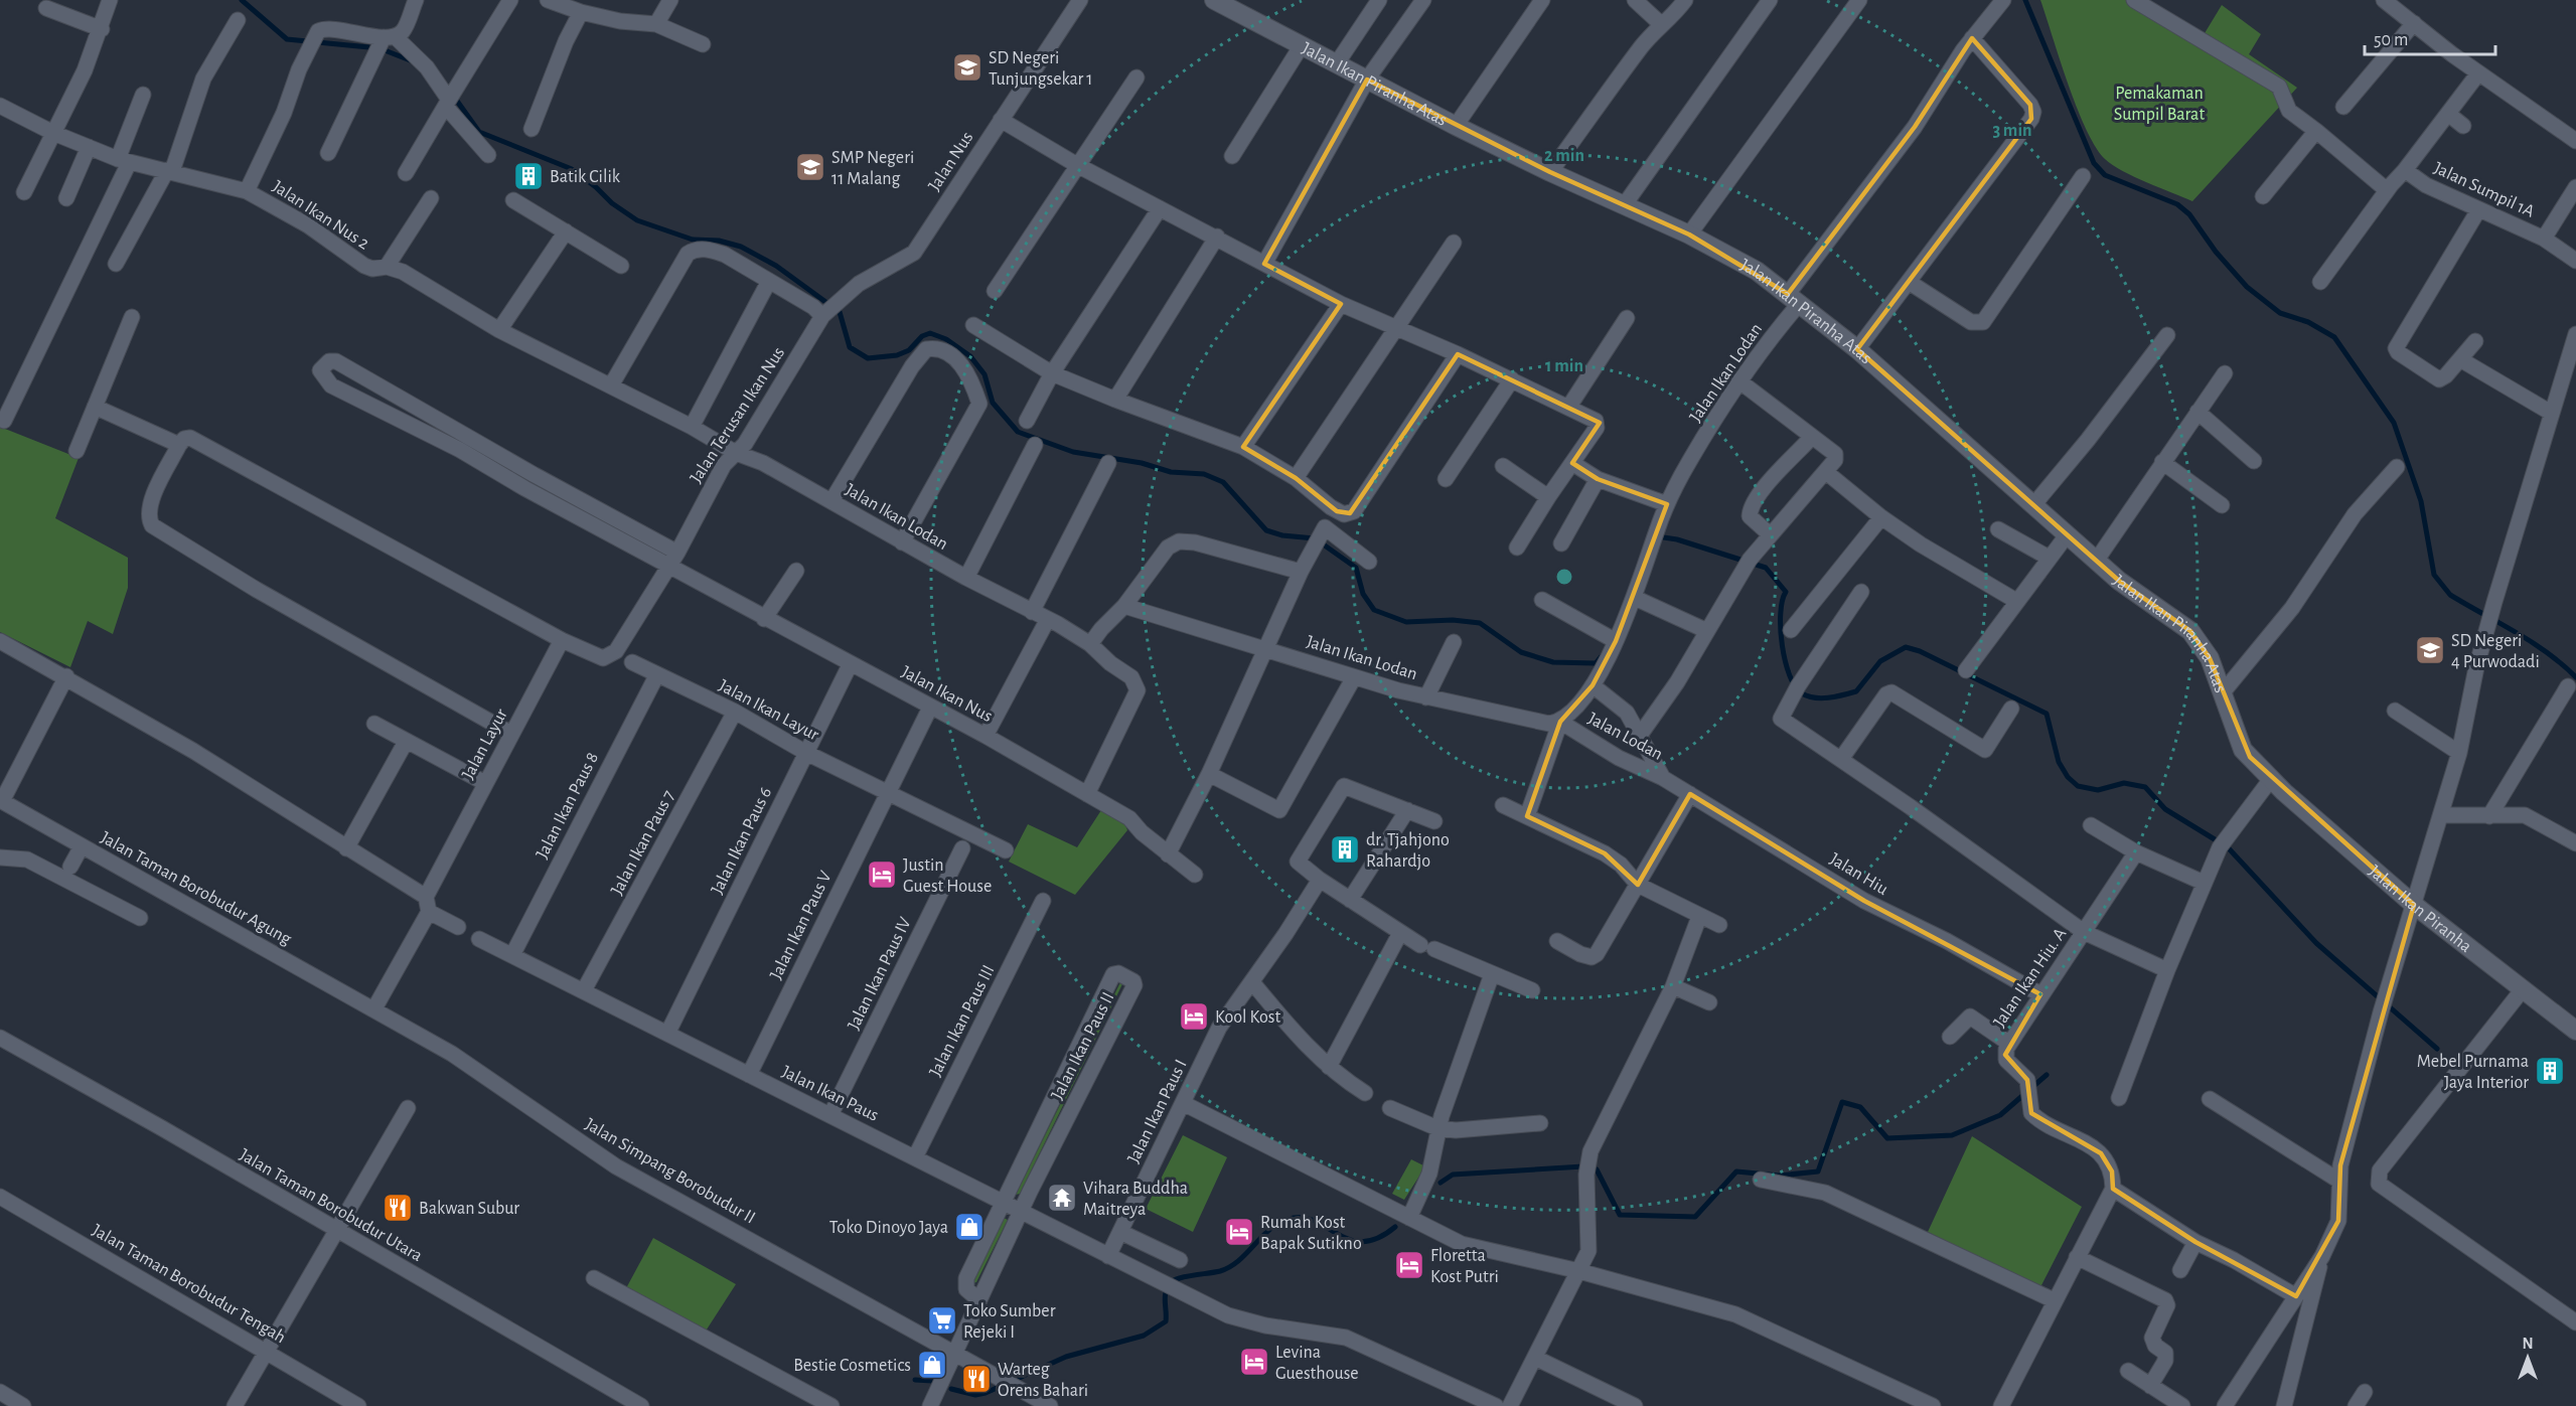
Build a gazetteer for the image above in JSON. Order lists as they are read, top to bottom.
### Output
{
  "streets": {
    "street": [
      "Jalan Ikan Piranha Atas",
      "Jalan Nus",
      "Jalan Sumpil 1A",
      "Jalan Ikan Nus 2",
      "Jalan Ikan Lodan",
      "Jalan Terusan Ikan Nus",
      "Jalan Ikan Nus",
      "Jalan Ikan Layur",
      "Jalan Lodan",
      "Jalan Layur",
      "Jalan Ikan Paus 8",
      "Jalan Ikan Paus 6",
      "Jalan Ikan Paus 7",
      "Jalan Hiu",
      "Jalan Taman Borobudur Agung",
      "Jalan Ikan Piranha",
      "Jalan Ikan Paus V",
      "Jalan Ikan Paus IV",
      "Jalan Ikan Hiu. A",
      "Jalan Ikan Paus III",
      "Jalan Ikan Paus II",
      "Jalan Ikan Paus",
      "Jalan Ikan Paus I",
      "Jalan Simpang Borobudur II",
      "Jalan Taman Borobudur Utara",
      "Jalan Taman Borobudur Tengah"
    ]
  },
  "crossings": [
    ["Jalan Ikan Piranha Atas", "Jalan Ikan Lodan"],
    ["Jalan Ikan Piranha Atas", "Jalan Ikan Piranha"],
    ["Jalan Nus", "Jalan Terusan Ikan Nus"],
    ["Jalan Ikan Nus 2", "Jalan Ikan Lodan"],
    ["Jalan Ikan Nus 2", "Jalan Terusan Ikan Nus"],
    ["Jalan Ikan Lodan", "Jalan Terusan Ikan Nus"],
    ["Jalan Ikan Lodan", "Jalan Ikan Nus"],
    ["Jalan Ikan Lodan", "Jalan Lodan"],
    ["Jalan Terusan Ikan Nus", "Jalan Ikan Nus"],
    ["Jalan Ikan Nus", "Jalan Ikan Paus 6"],
    ["Jalan Ikan Nus", "Jalan Ikan Paus V"],
    ["Jalan Ikan Layur", "Jalan Ikan Paus 8"],
    ["Jalan Ikan Layur", "Jalan Ikan Paus 6"],
    ["Jalan Ikan Layur", "Jalan Ikan Paus 7"],
    ["Jalan Ikan Layur", "Jalan Ikan Paus V"],
    ["Jalan Lodan", "Jalan Hiu"],
    ["Jalan Ikan Paus 8", "Jalan Ikan Paus"],
    ["Jalan Ikan Paus 6", "Jalan Ikan Paus"],
    ["Jalan Ikan Paus 7", "Jalan Ikan Paus"],
    ["Jalan Hiu", "Jalan Ikan Hiu. A"],
    ["Jalan Taman Borobudur Agung", "Jalan Simpang Borobudur II"],
    ["Jalan Ikan Paus V", "Jalan Ikan Paus"],
    ["Jalan Ikan Paus IV", "Jalan Ikan Paus"],
    ["Jalan Ikan Paus III", "Jalan Ikan Paus"],
    ["Jalan Ikan Paus II", "Jalan Ikan Paus"],
    ["Jalan Ikan Paus", "Jalan Ikan Paus I"]
  ],
  "parks": ["Pemakaman Sumpil Barat"],
  "places": {
    "school or university": ["SD Negeri Tunjungsekar 1", "SMP Negeri 11 Malang", "SD Negeri 4 Purwodadi"],
    "building": ["Batik Cilik", "dr. Tjahjono Rahardjo", "Mebel Purnama Jaya Interior"],
    "hotel": [
      "Justin Guest House",
      "Kool Kost",
      "Rumah Kost Bapak Sutikno",
      "Floretta Kost Putri",
      "Levina Guesthouse"
    ],
    "temple": ["Vihara Buddha Maitreya"],
    "restaurant": ["Bakwan Subur", "Warteg Orens Bahari"],
    "shop": ["Toko Dinoyo Jaya", "Bestie Cosmetics"],
    "supermarket": ["Toko Sumber Rejeki I"]
  },
  "scale_bar": "50 m",
  "north": "top",
  "rings": ["3 min", "2 min", "1 min"]
}
